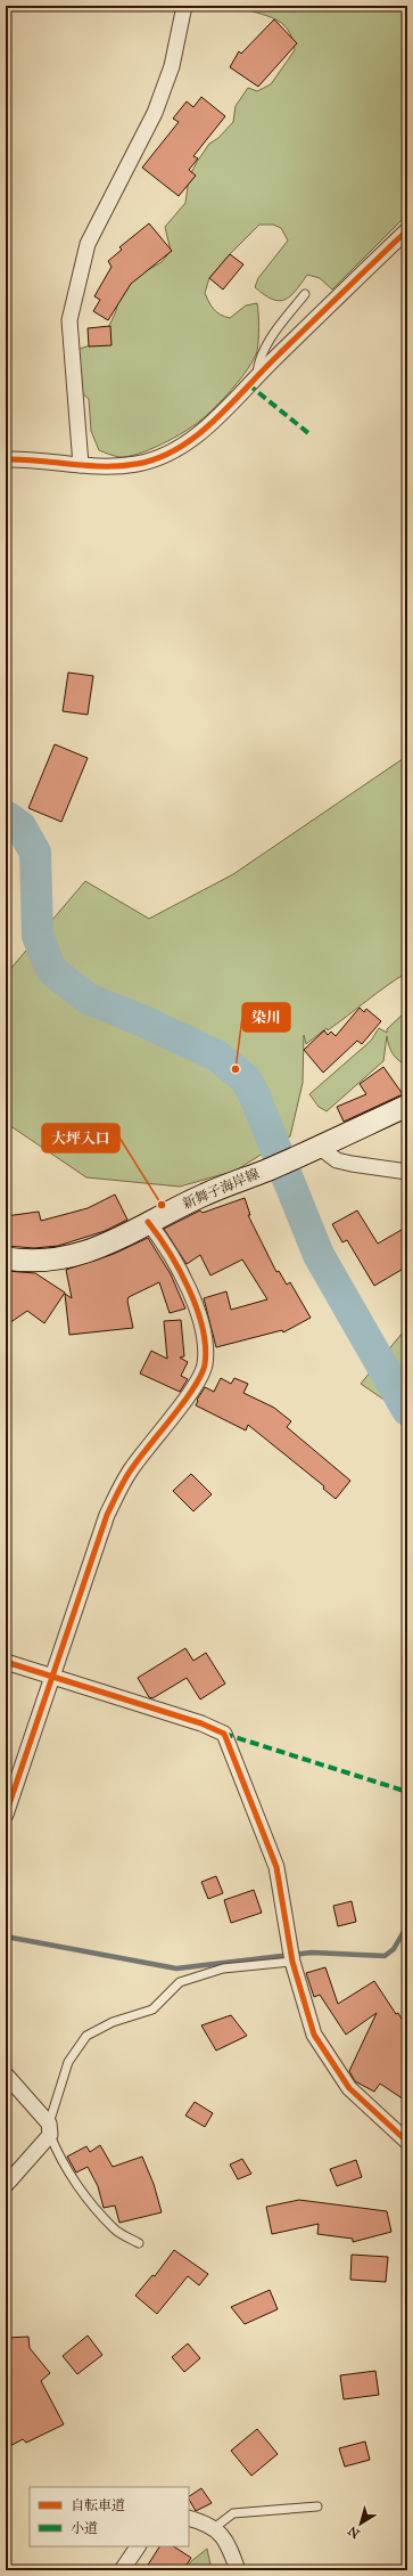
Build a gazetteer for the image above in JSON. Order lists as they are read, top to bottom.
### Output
{
  "streets": {
    "main road": ["新舞子海岸線"]
  },
  "places": ["染川", "大坪入口"],
  "legend": ["自転車道", "小道"],
  "north": "bottom left"
}
